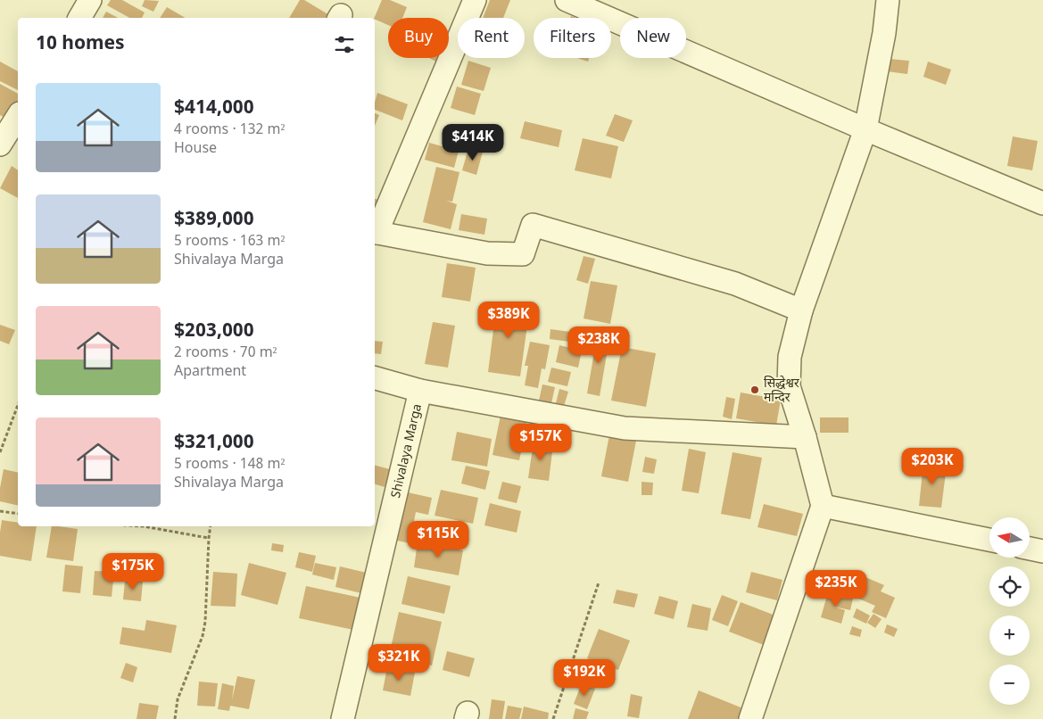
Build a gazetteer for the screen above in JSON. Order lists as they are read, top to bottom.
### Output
{
  "streets": {
    "street": ["Shivalaya Marga"]
  },
  "places": ["सिद्धेश्वर मन्दिर"],
  "north": "left",
  "page": {
    "chip": [
      "Buy",
      "Rent",
      "Filters",
      "New"
    ],
    "heading": "10 homes",
    "list": [
      {
        "name": "$414,000",
        "note": "4 rooms · 132 m² · House"
      },
      {
        "name": "$389,000",
        "note": "5 rooms · 163 m² · Shivalaya Marga"
      },
      {
        "name": "$203,000",
        "note": "2 rooms · 70 m² · Apartment"
      },
      {
        "name": "$321,000",
        "note": "5 rooms · 148 m² · Shivalaya Marga"
      }
    ],
    "price": [
      "$414K",
      "$389K",
      "$238K",
      "$157K",
      "$203K",
      "$115K",
      "$175K",
      "$235K",
      "$321K",
      "$192K"
    ],
    "map_buttons": ["+", "−"]
  }
}
